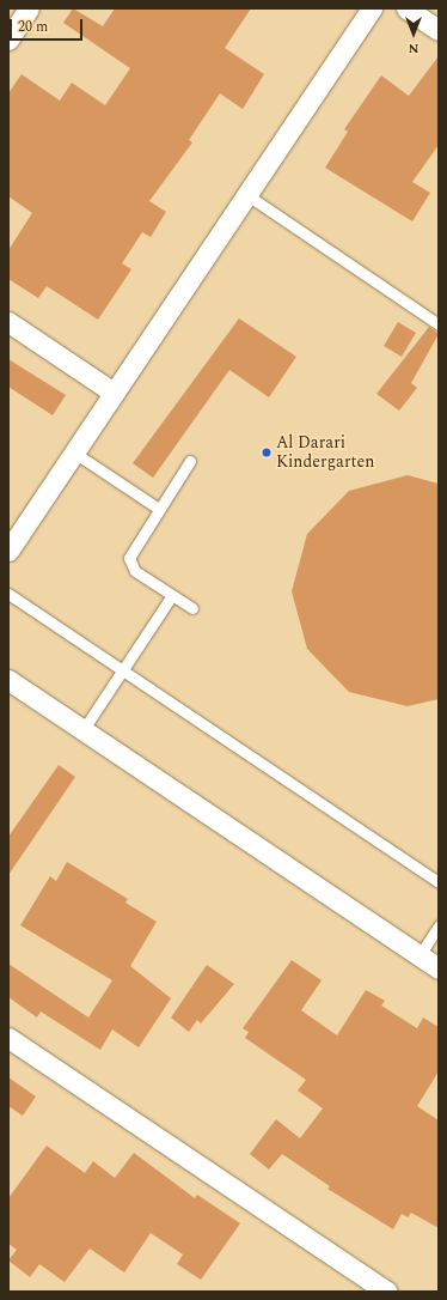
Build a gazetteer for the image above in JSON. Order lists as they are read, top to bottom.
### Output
{
  "places": ["Al Darari Kindergarten"],
  "scale_bar": "20 m",
  "north": "bottom"
}
